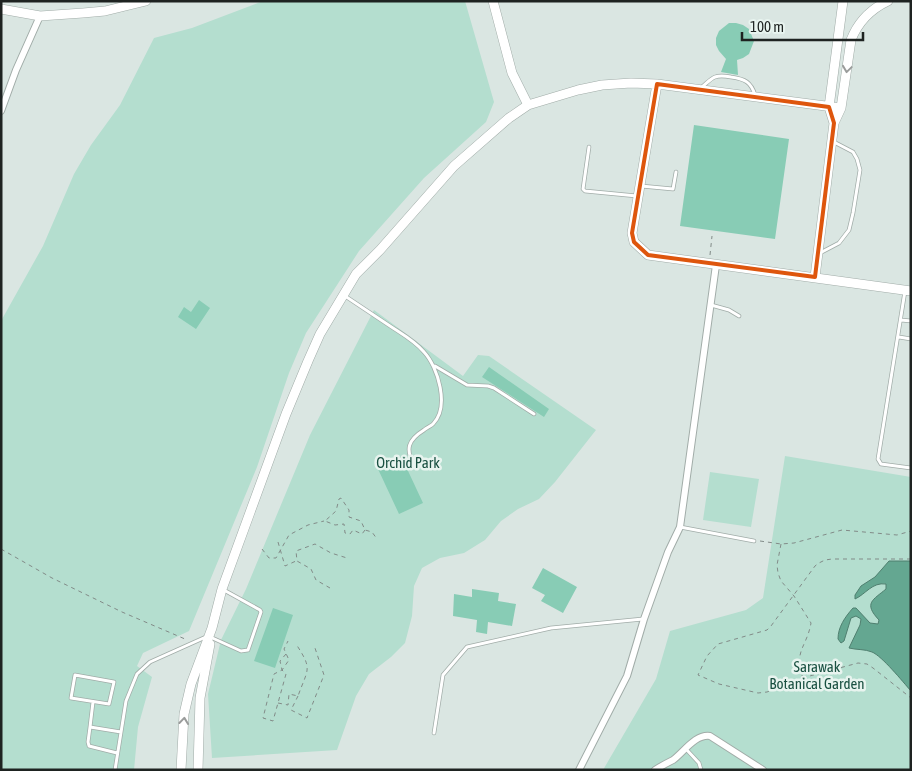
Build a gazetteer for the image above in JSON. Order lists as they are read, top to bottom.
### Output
{
  "parks": ["Orchid Park", "Sarawak Botanical Garden"],
  "scale_bar": "100 m"
}
